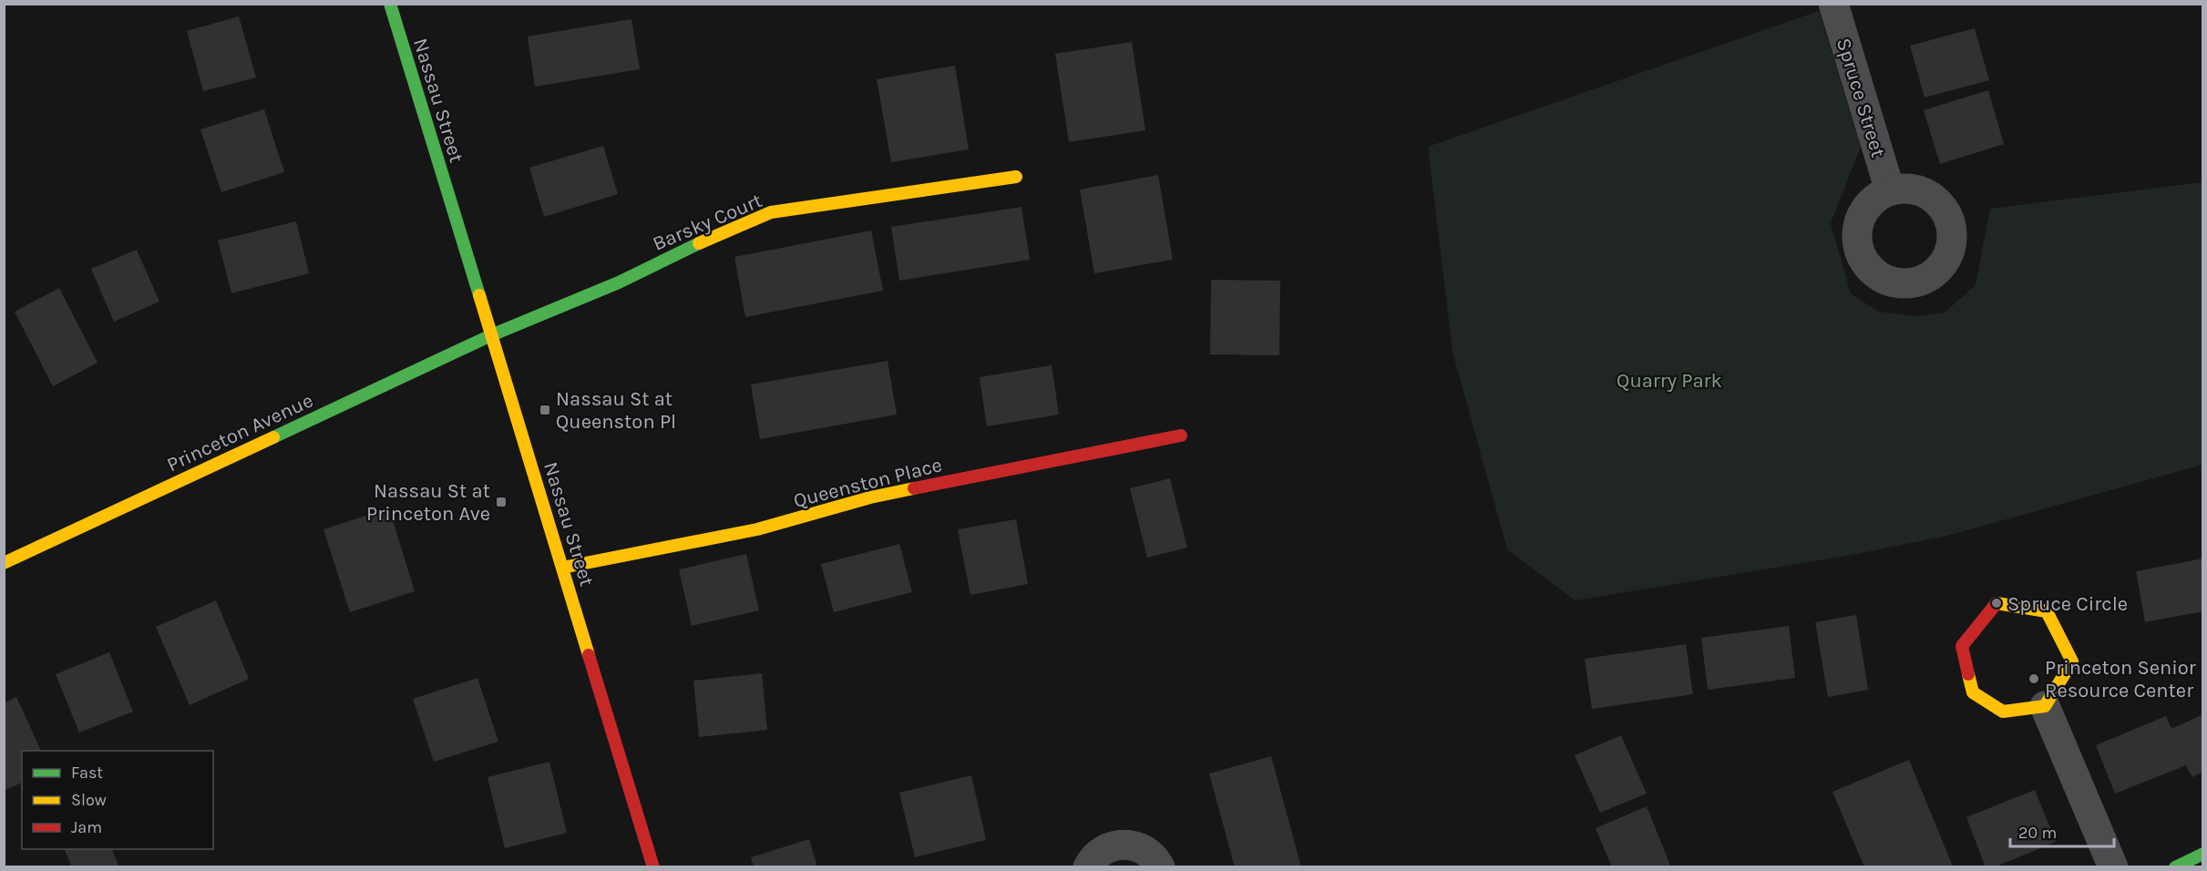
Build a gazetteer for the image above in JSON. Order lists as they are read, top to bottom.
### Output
{
  "streets": {
    "street": [
      "Spruce Street",
      "Nassau Street",
      "Barsky Court",
      "Princeton Avenue",
      "Queenston Place"
    ]
  },
  "crossings": [
    ["Nassau Street", "Barsky Court"],
    ["Nassau Street", "Princeton Avenue"],
    ["Nassau Street", "Queenston Place"],
    ["Barsky Court", "Princeton Avenue"]
  ],
  "parks": ["Quarry Park"],
  "places": {
    "transit": ["Nassau St at Queenston Pl", "Nassau St at Princeton Ave"],
    "other": ["Spruce Circle", "Princeton Senior Resource Center"]
  },
  "legend": ["Fast", "Slow", "Jam"],
  "scale_bar": "20 m"
}
